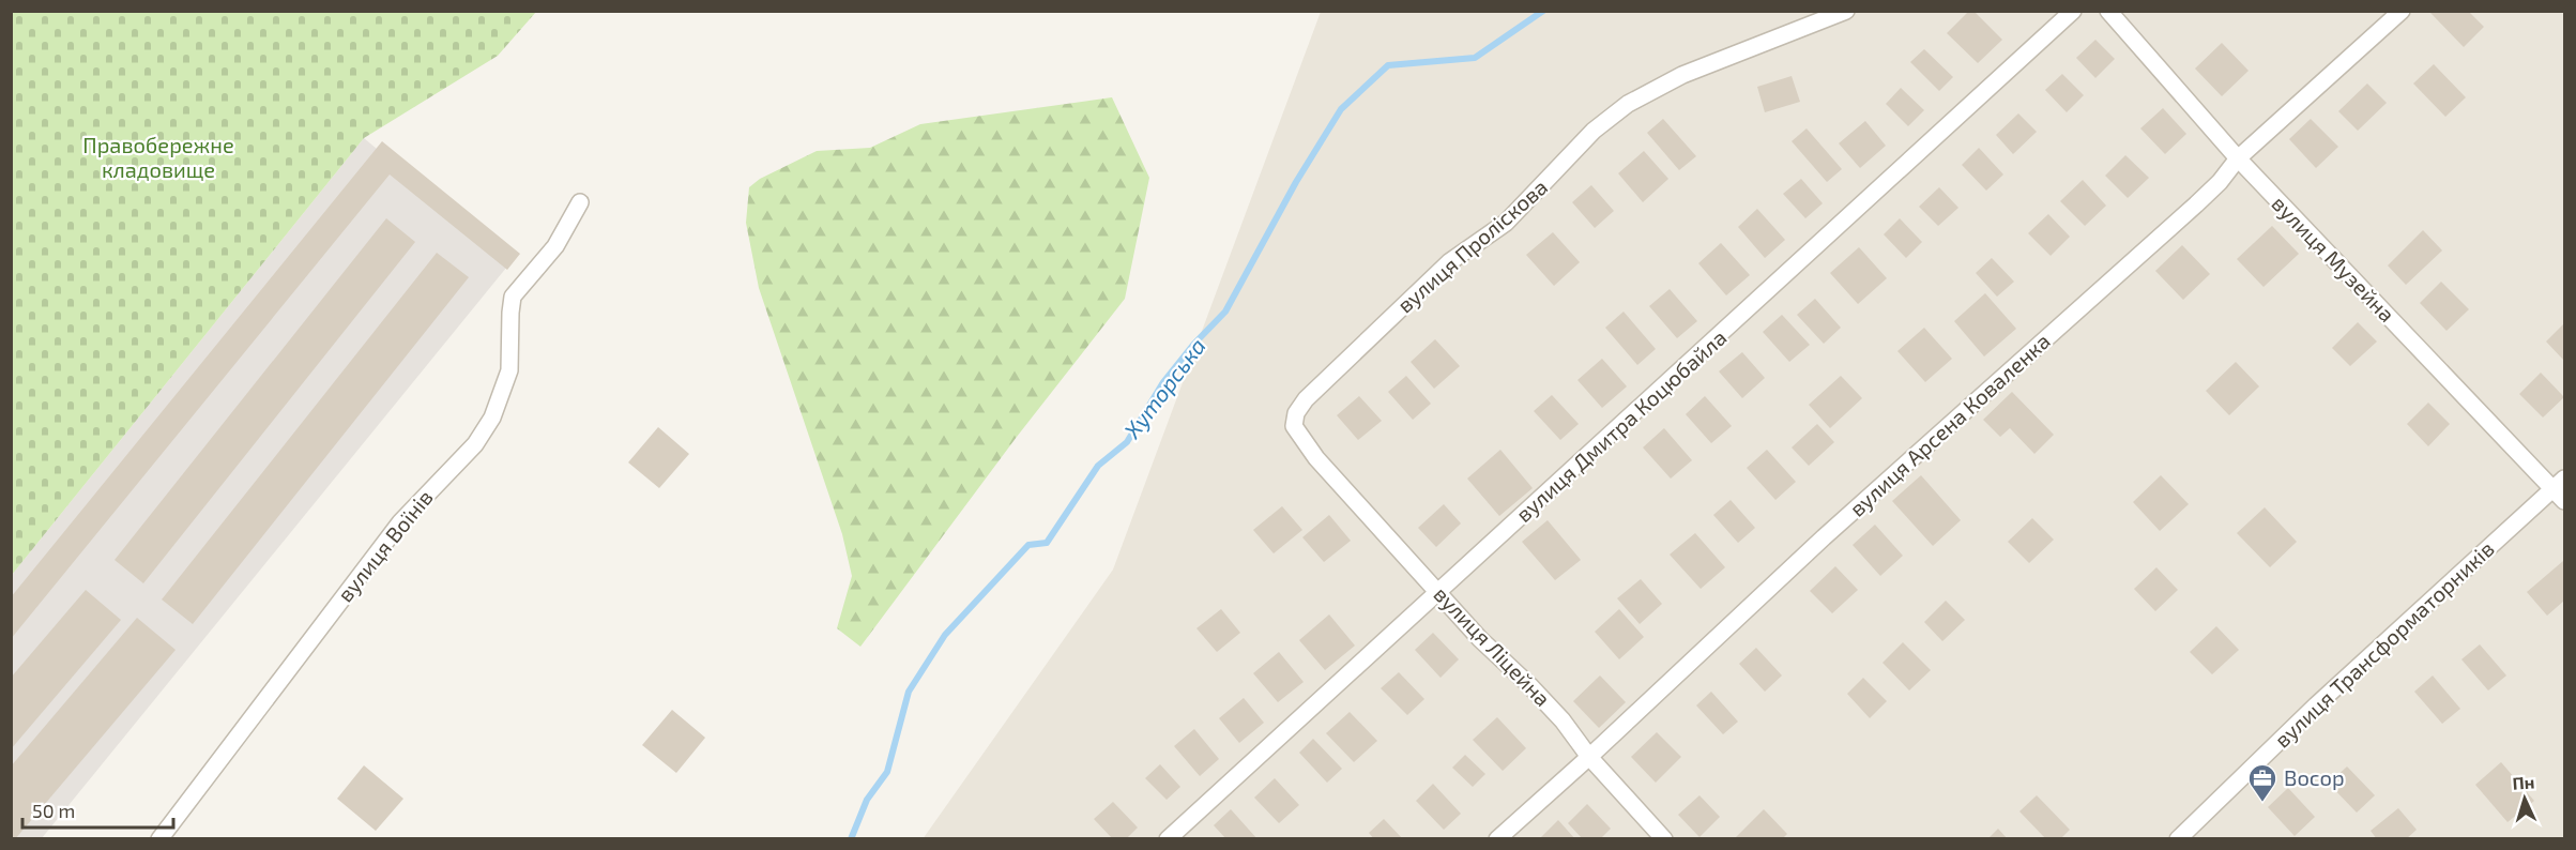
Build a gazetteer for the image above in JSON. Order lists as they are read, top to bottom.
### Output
{
  "streets": {
    "street": [
      "вулиця Проліскова",
      "вулиця Музейна",
      "вулиця Арсена Коваленка",
      "вулиця Дмитра Коцюбайла",
      "вулиця Воїнів",
      "вулиця Трансформаторників",
      "вулиця Ліцейна"
    ]
  },
  "crossings": [
    ["вулиця Проліскова", "вулиця Ліцейна"],
    ["вулиця Музейна", "вулиця Арсена Коваленка"],
    ["вулиця Музейна", "вулиця Трансформаторників"],
    ["вулиця Арсена Коваленка", "вулиця Ліцейна"],
    ["вулиця Дмитра Коцюбайла", "вулиця Ліцейна"]
  ],
  "water": ["Хуторська"],
  "parks": ["Правобережне кладовище"],
  "places": {
    "office": ["Восор"]
  },
  "scale_bar": "50 m",
  "north": "top"
}
